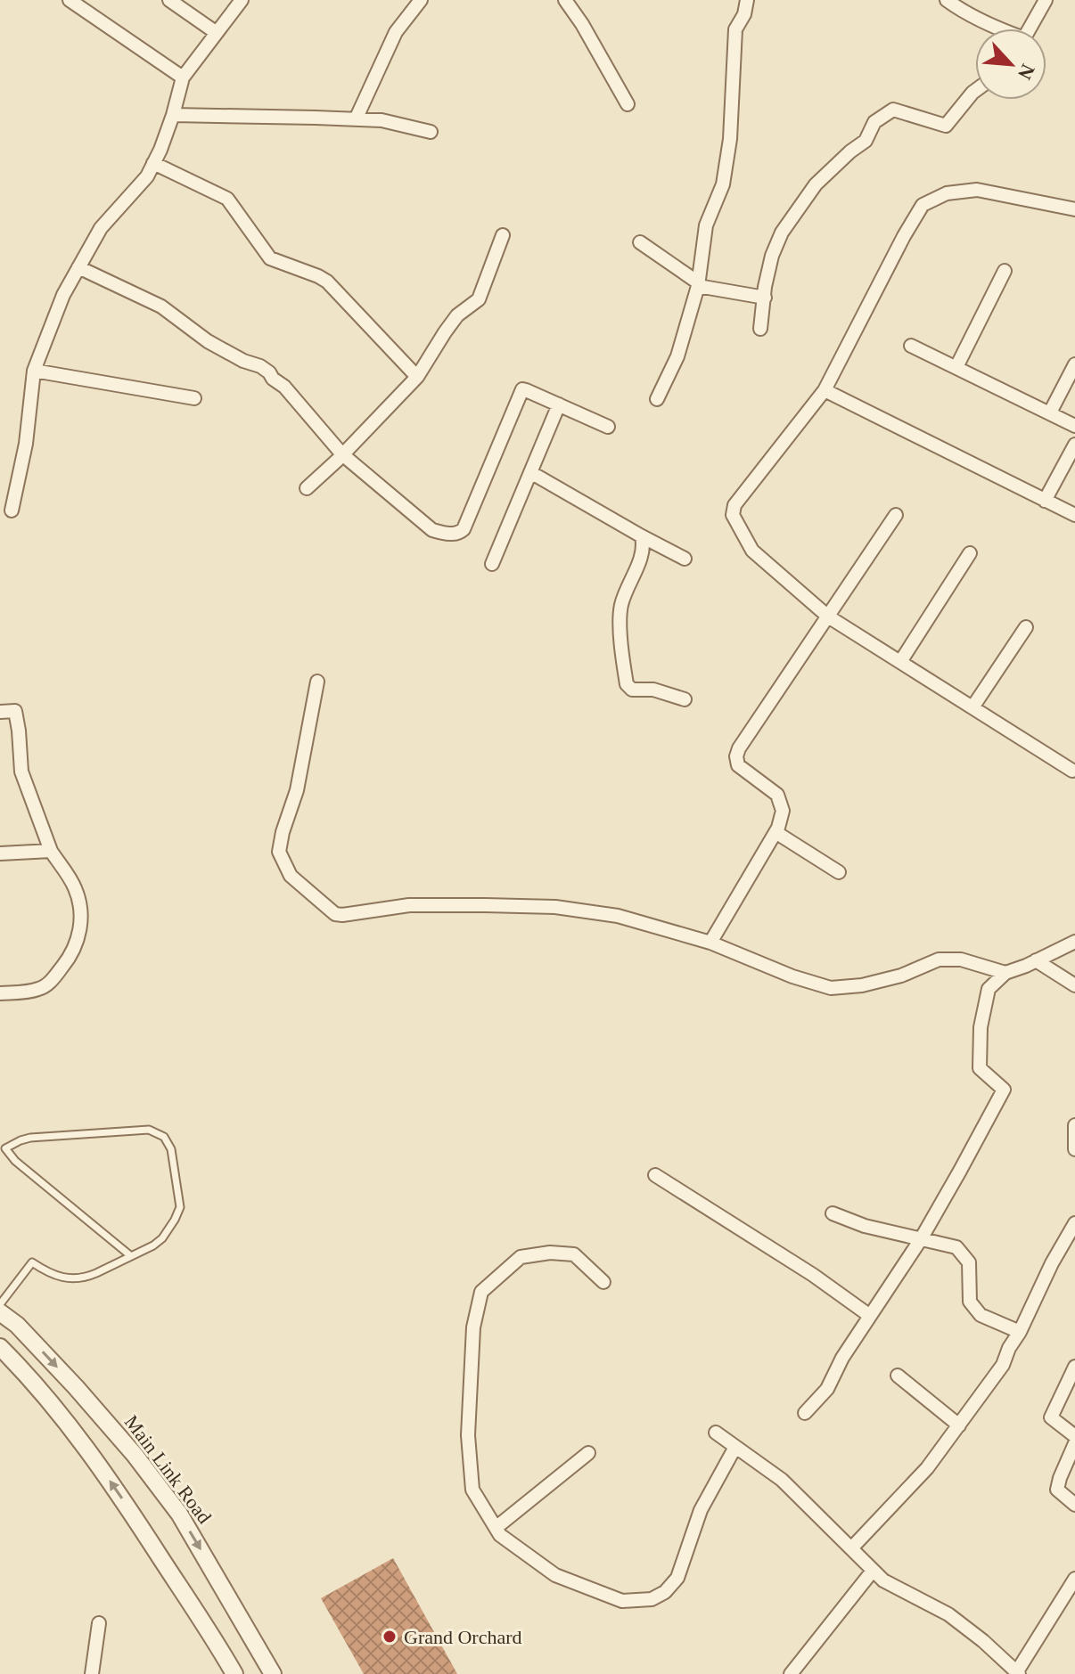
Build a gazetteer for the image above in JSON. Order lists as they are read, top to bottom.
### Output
{
  "streets": {
    "street": ["Main Link Road"]
  },
  "places": ["Grand Orchard"],
  "north": "bottom right"
}
